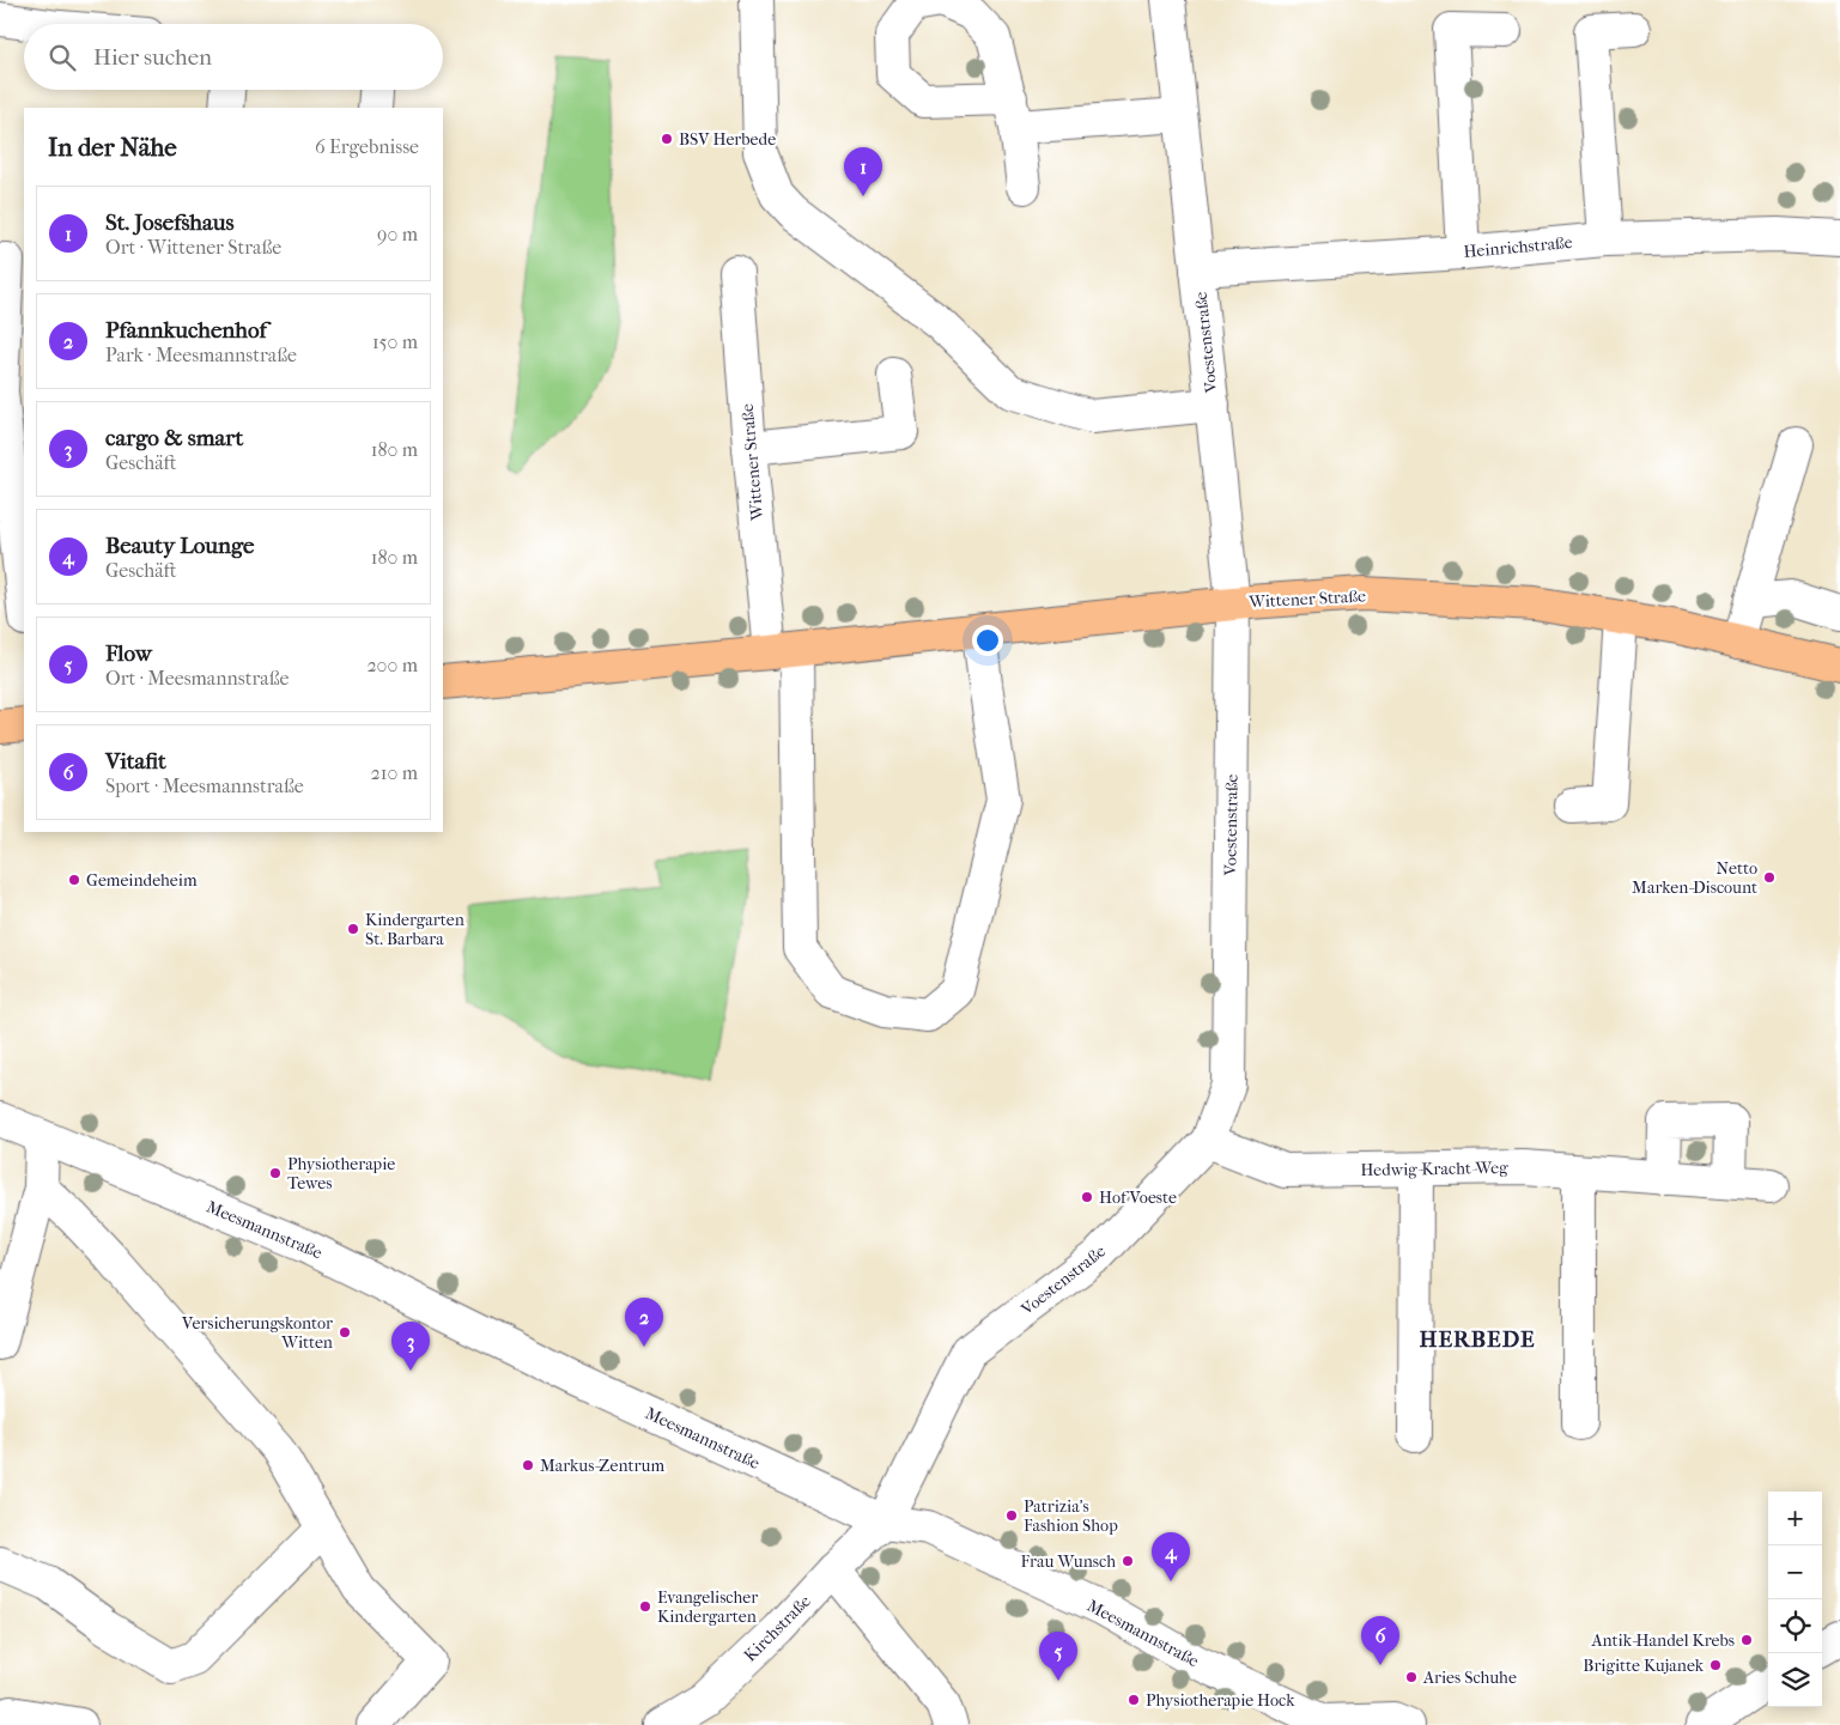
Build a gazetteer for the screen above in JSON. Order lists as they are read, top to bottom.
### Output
{
  "streets": {
    "main road": ["Wittener Straße"],
    "street": [
      "Heinrichstraße",
      "Voestenstraße",
      "Hedwig-Kracht-Weg",
      "Meesmannstraße",
      "Kirchstraße"
    ]
  },
  "crossings": [
    ["Heinrichstraße", "Voestenstraße"],
    ["Voestenstraße", "Wittener Straße"],
    ["Voestenstraße", "Hedwig-Kracht-Weg"],
    ["Voestenstraße", "Meesmannstraße"],
    ["Voestenstraße", "Kirchstraße"],
    ["Meesmannstraße", "Kirchstraße"]
  ],
  "districts": ["HERBEDE"],
  "places": [
    "BSV Herbede",
    "Netto Marken-Discount",
    "Gemeindeheim",
    "Kindergarten St. Barbara",
    "Physiotherapie Tewes",
    "Hof Voeste",
    "Versicherungskontor Witten",
    "Markus-Zentrum",
    "Patrizia’s Fashion Shop",
    "Frau Wunsch",
    "Evangelischer Kindergarten",
    "Antik-Handel Krebs",
    "Brigitte Kujanek",
    "Aries Schuhe",
    "Physiotherapie Hock"
  ],
  "page": {
    "search": "Hier suchen",
    "heading": ["In der Nähe", "6 Ergebnisse"],
    "pins": [
      "1",
      "2",
      "3",
      "4",
      "6",
      "5"
    ],
    "list": [
      {
        "mark": "1",
        "name": "St. Josefshaus",
        "note": "Ort · Wittener Straße",
        "value": "90 m"
      },
      {
        "mark": "2",
        "name": "Pfannkuchenhof",
        "note": "Park · Meesmannstraße",
        "value": "150 m"
      },
      {
        "mark": "3",
        "name": "cargo & smart",
        "note": "Geschäft",
        "value": "180 m"
      },
      {
        "mark": "4",
        "name": "Beauty Lounge",
        "note": "Geschäft",
        "value": "180 m"
      },
      {
        "mark": "5",
        "name": "Flow",
        "note": "Ort · Meesmannstraße",
        "value": "200 m"
      },
      {
        "mark": "6",
        "name": "Vitafit",
        "note": "Sport · Meesmannstraße",
        "value": "210 m"
      }
    ],
    "map_buttons": ["+", "−"]
  }
}
